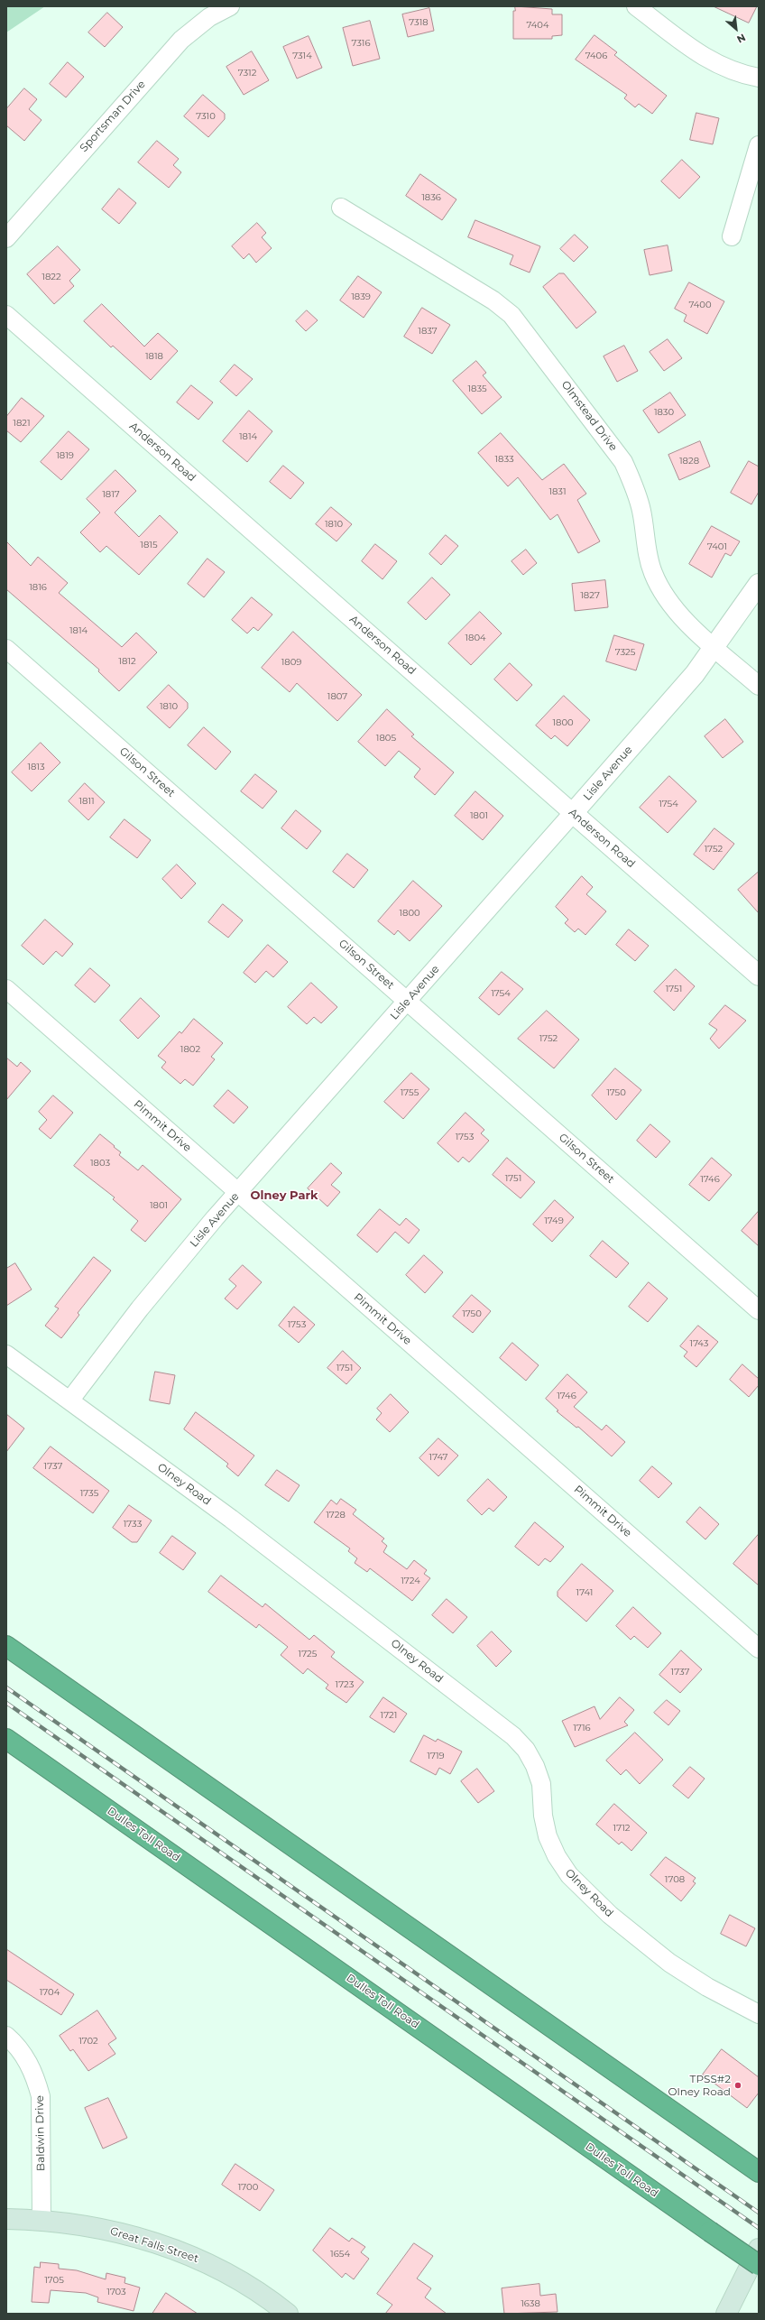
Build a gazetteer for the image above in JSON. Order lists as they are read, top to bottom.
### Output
{
  "streets": {
    "highway": ["Dulles Toll Road"],
    "main road": ["Great Falls Street"],
    "street": [
      "Sportsman Drive",
      "Olmstead Drive",
      "Anderson Road",
      "Gilson Street",
      "Lisle Avenue",
      "Pimmit Drive",
      "Olney Road",
      "Baldwin Drive"
    ]
  },
  "crossings": [
    ["Olmstead Drive", "Lisle Avenue"],
    ["Anderson Road", "Lisle Avenue"],
    ["Gilson Street", "Lisle Avenue"],
    ["Lisle Avenue", "Pimmit Drive"],
    ["Lisle Avenue", "Olney Road"],
    ["Baldwin Drive", "Great Falls Street"]
  ],
  "districts": ["Olney Park"],
  "places": ["TPSS#2 Olney Road"],
  "house_numbers": [
    "7318",
    "7404",
    "7316",
    "7314",
    "7406",
    "7312",
    "7310",
    "1836",
    "1822",
    "1839",
    "7400",
    "1837",
    "1818",
    "1835",
    "1830",
    "1821",
    "1814",
    "1819",
    "1833",
    "1828",
    "1831",
    "1817",
    "1810",
    "1815",
    "7401",
    "1816",
    "1827",
    "1814",
    "1804",
    "7325",
    "1812",
    "1809",
    "1807",
    "1810",
    "1800",
    "1805",
    "1813",
    "1811",
    "1754",
    "1801",
    "1752",
    "1800",
    "1751",
    "1754",
    "1752",
    "1802",
    "1755",
    "1750",
    "1753",
    "1803",
    "1751",
    "1746",
    "1801",
    "1749",
    "1750",
    "1753",
    "1743",
    "1751",
    "1746",
    "1747",
    "1737",
    "1735",
    "1728",
    "1733",
    "1724",
    "1741",
    "1725",
    "1737",
    "1723",
    "1721",
    "1716",
    "1719",
    "1712",
    "1708",
    "1704",
    "1702",
    "1700",
    "1654",
    "1705",
    "1703",
    "1638"
  ],
  "north": "bottom right"
}
